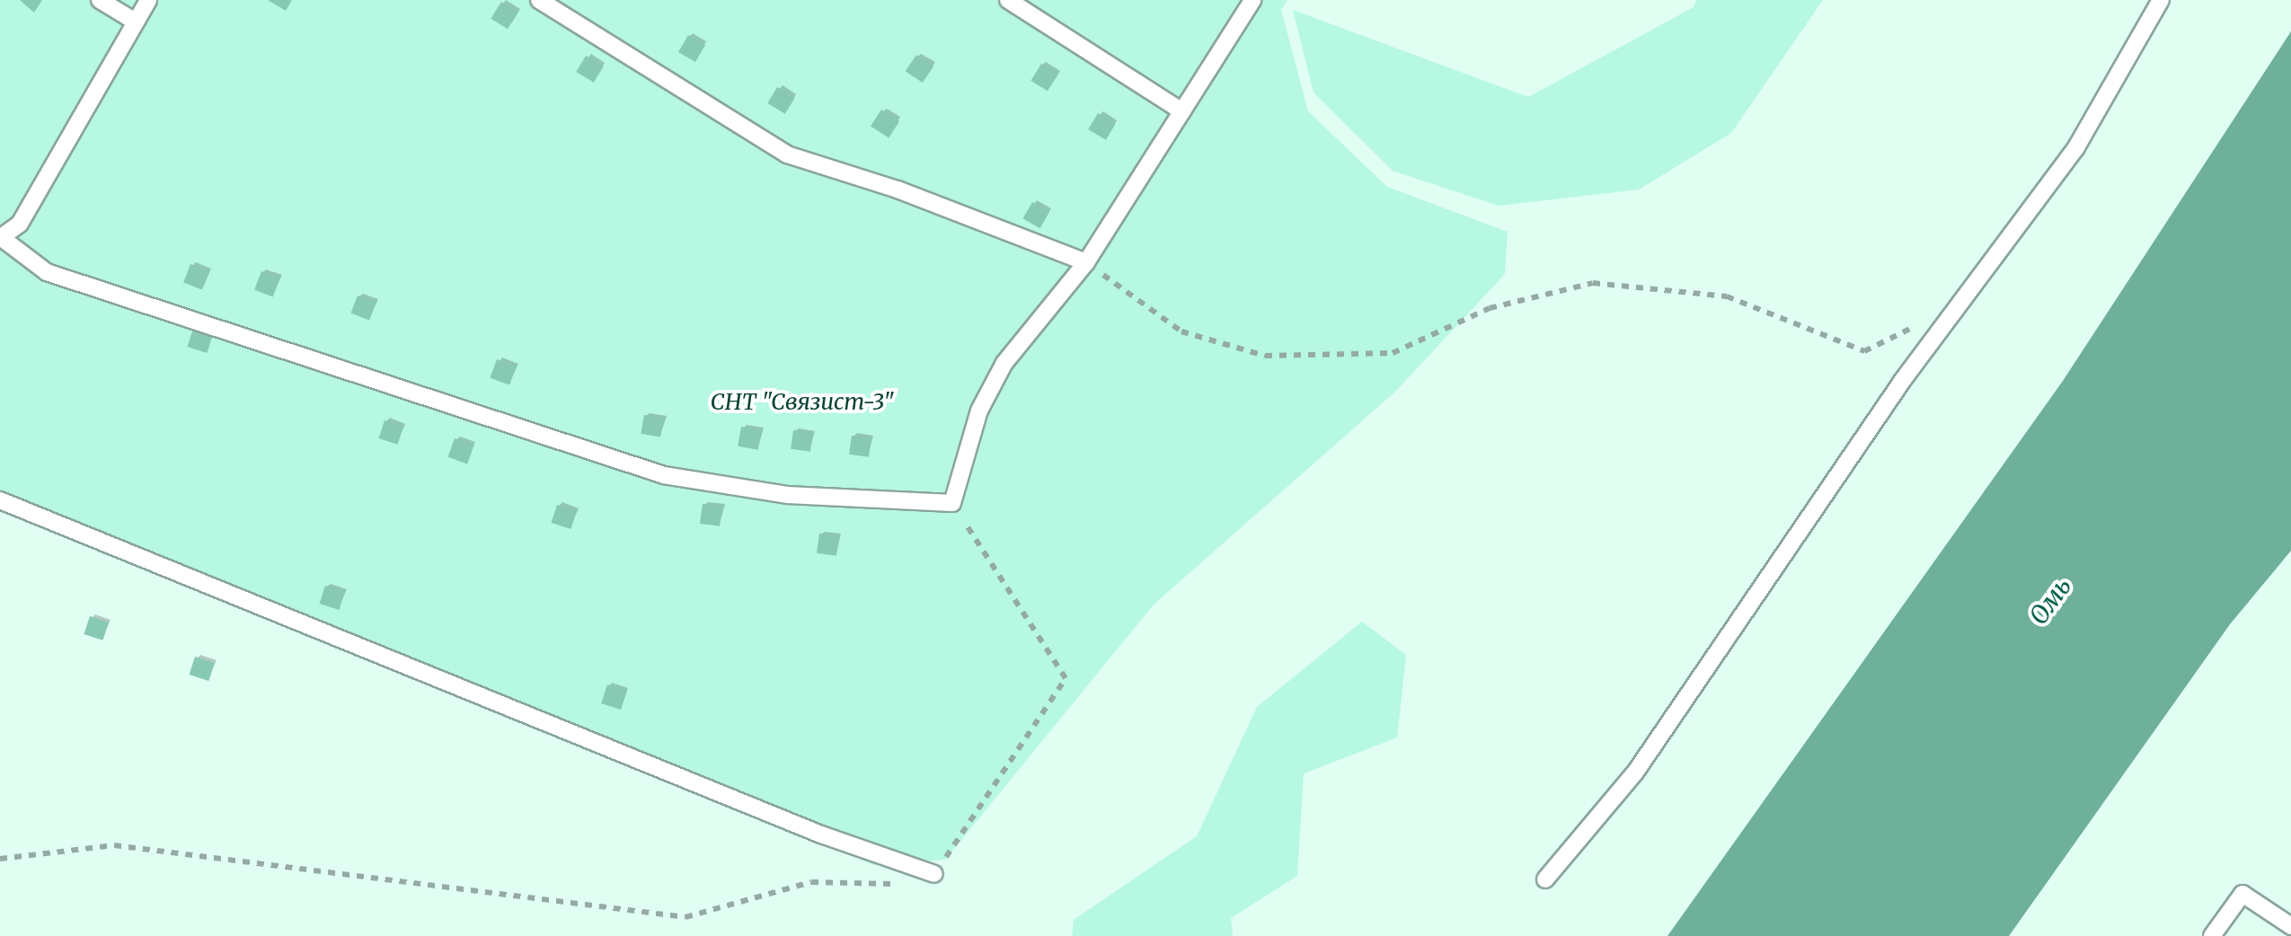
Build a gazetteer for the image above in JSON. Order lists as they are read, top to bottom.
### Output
{
  "water": ["Омь"],
  "parks": ["СНТ \"Связист-3\""]
}
